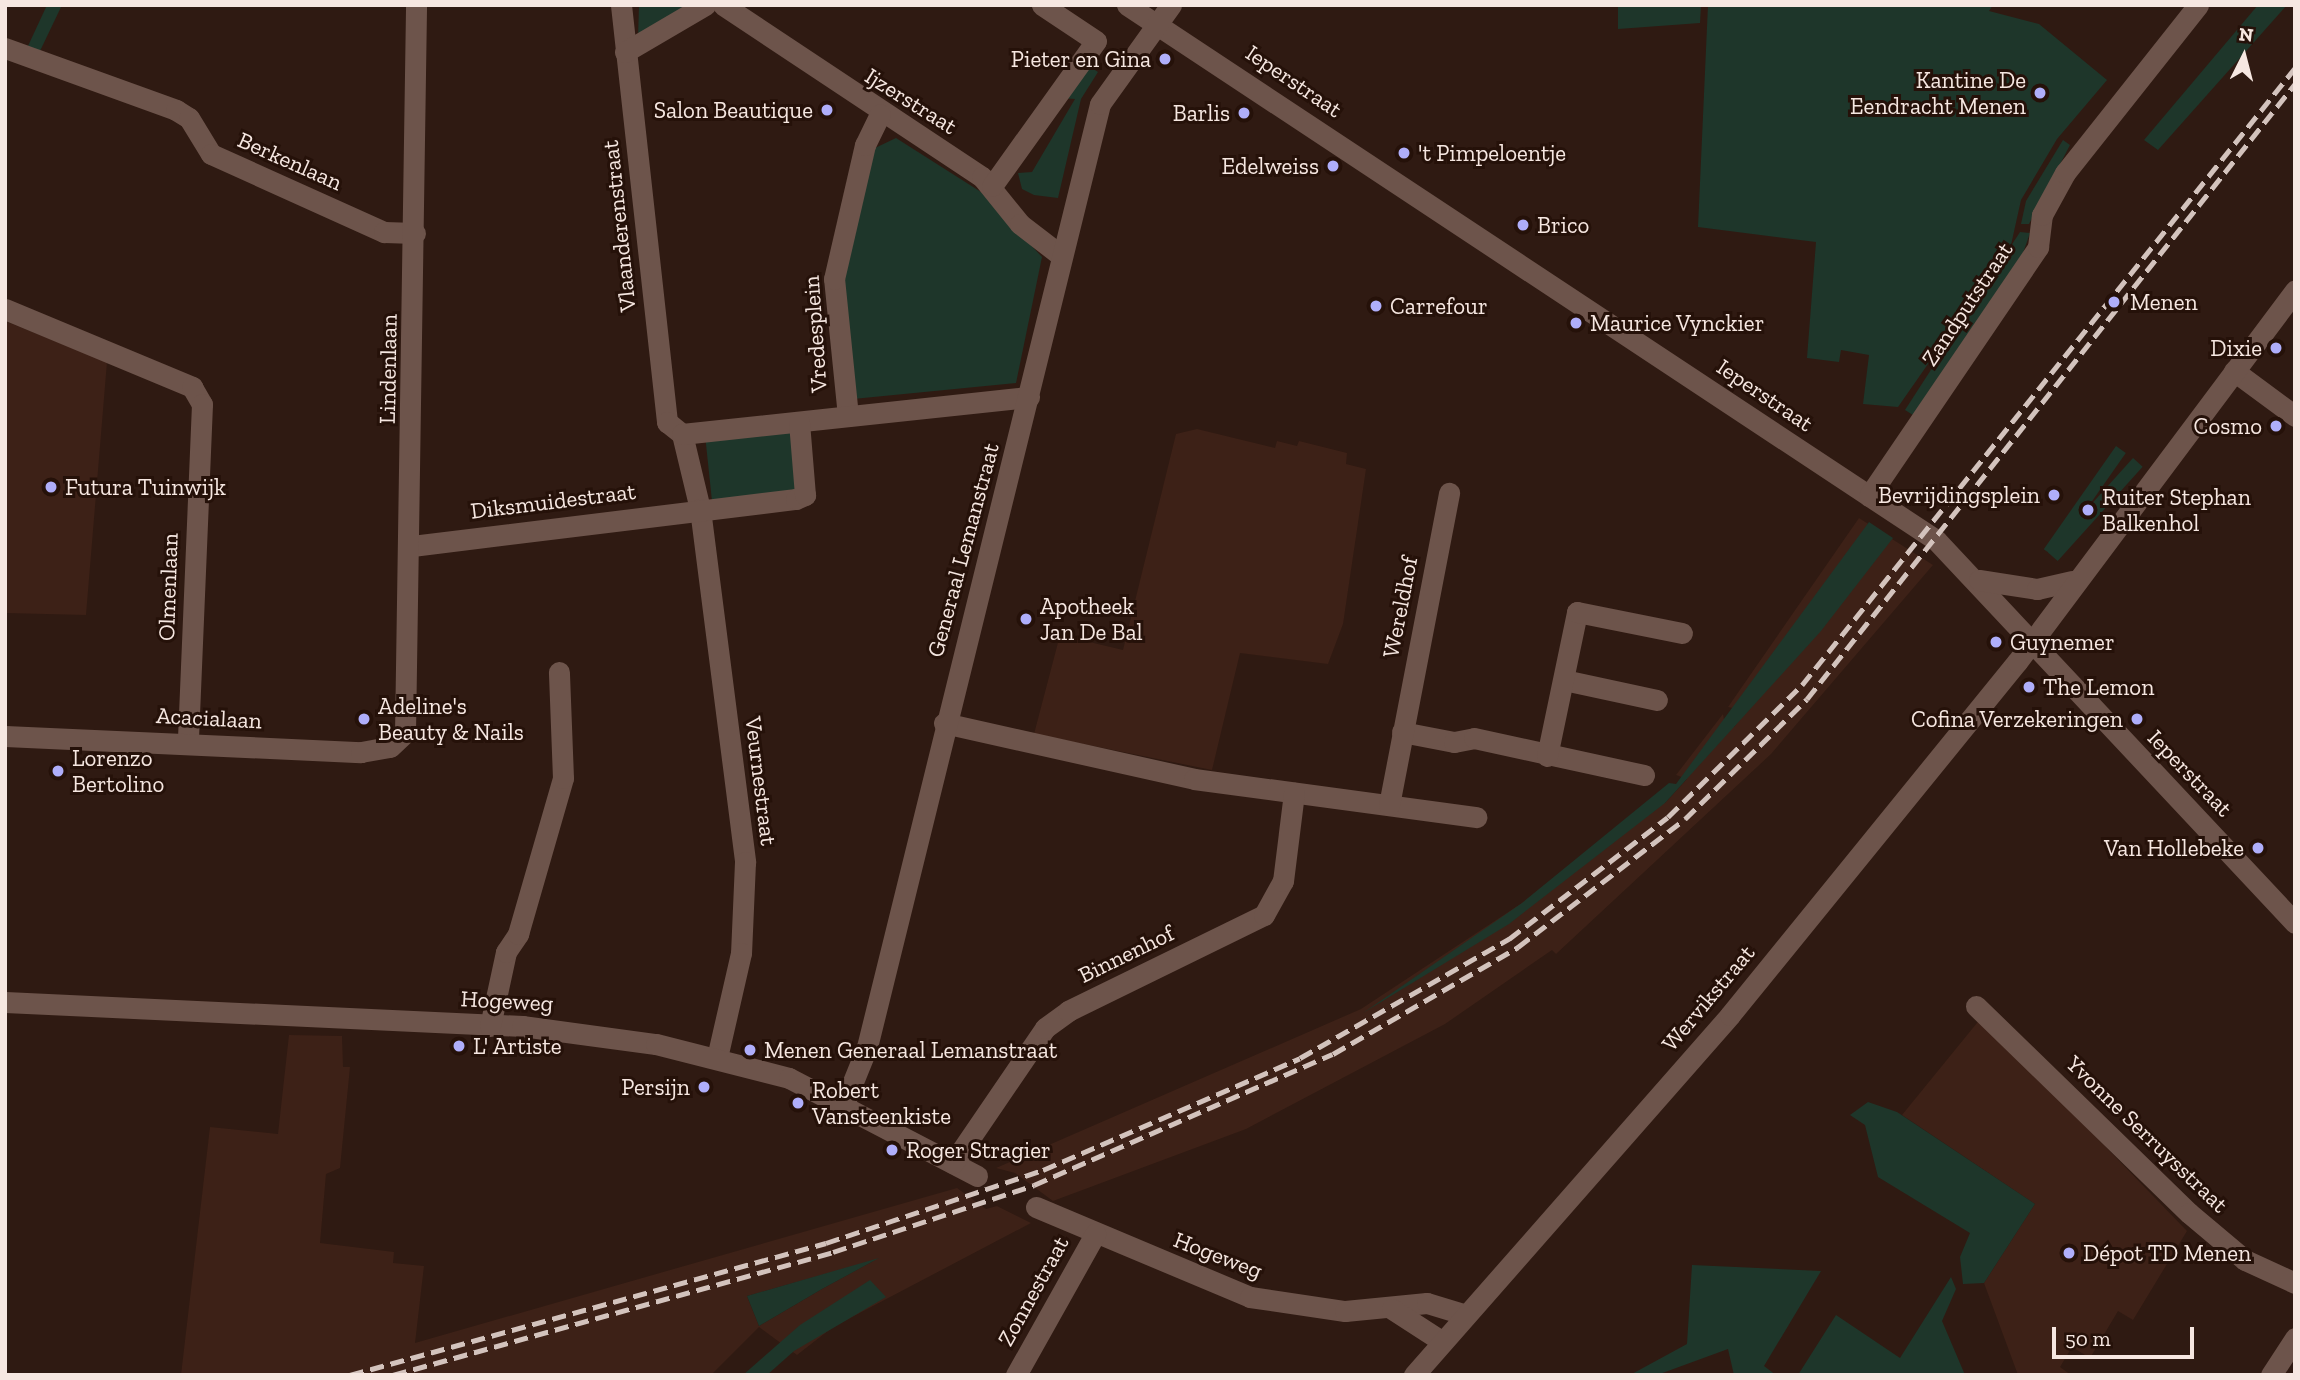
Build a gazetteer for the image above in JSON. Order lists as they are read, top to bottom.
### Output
{
  "streets": {
    "street": [
      "Ieperstraat",
      "Ijzerstraat",
      "Berkenlaan",
      "Vlaanderenstraat",
      "Zandputstraat",
      "Vredesplein",
      "Lindenlaan",
      "Diksmuidestraat",
      "Generaal Lemanstraat",
      "Olmenlaan",
      "Wereldhof",
      "Acacialaan",
      "Veurnestraat",
      "Binnenhof",
      "Wervikstraat",
      "Hogeweg",
      "Yvonne Serruysstraat",
      "Zonnestraat"
    ]
  },
  "crossings": [
    ["Ieperstraat", "Zandputstraat"],
    ["Ieperstraat", "Generaal Lemanstraat"],
    ["Ieperstraat", "Wervikstraat"],
    ["Ijzerstraat", "Vredesplein"],
    ["Ijzerstraat", "Generaal Lemanstraat"],
    ["Berkenlaan", "Lindenlaan"],
    ["Vlaanderenstraat", "Diksmuidestraat"],
    ["Vlaanderenstraat", "Veurnestraat"],
    ["Vredesplein", "Generaal Lemanstraat"],
    ["Lindenlaan", "Diksmuidestraat"],
    ["Lindenlaan", "Acacialaan"],
    ["Diksmuidestraat", "Veurnestraat"],
    ["Generaal Lemanstraat", "Hogeweg"],
    ["Olmenlaan", "Acacialaan"],
    ["Veurnestraat", "Hogeweg"],
    ["Binnenhof", "Hogeweg"],
    ["Wervikstraat", "Hogeweg"],
    ["Hogeweg", "Zonnestraat"]
  ],
  "places": [
    "Pieter en Gina",
    "Kantine De Eendracht Menen",
    "Salon Beautique",
    "Barlis",
    "'t Pimpeloentje",
    "Edelweiss",
    "Brico",
    "Menen",
    "Carrefour",
    "Maurice Vynckier",
    "Dixie",
    "Cosmo",
    "Futura Tuinwijk",
    "Bevrijdingsplein",
    "Ruiter Stephan Balkenhol",
    "Apotheek Jan De Bal",
    "Guynemer",
    "The Lemon",
    "Adeline's Beauty & Nails",
    "Cofina Verzekeringen",
    "Lorenzo Bertolino",
    "Van Hollebeke",
    "L' Artiste",
    "Menen Generaal Lemanstraat",
    "Persijn",
    "Robert Vansteenkiste",
    "Roger Stragier",
    "Dépot TD Menen"
  ],
  "scale_bar": "50 m",
  "north": "top"
}
